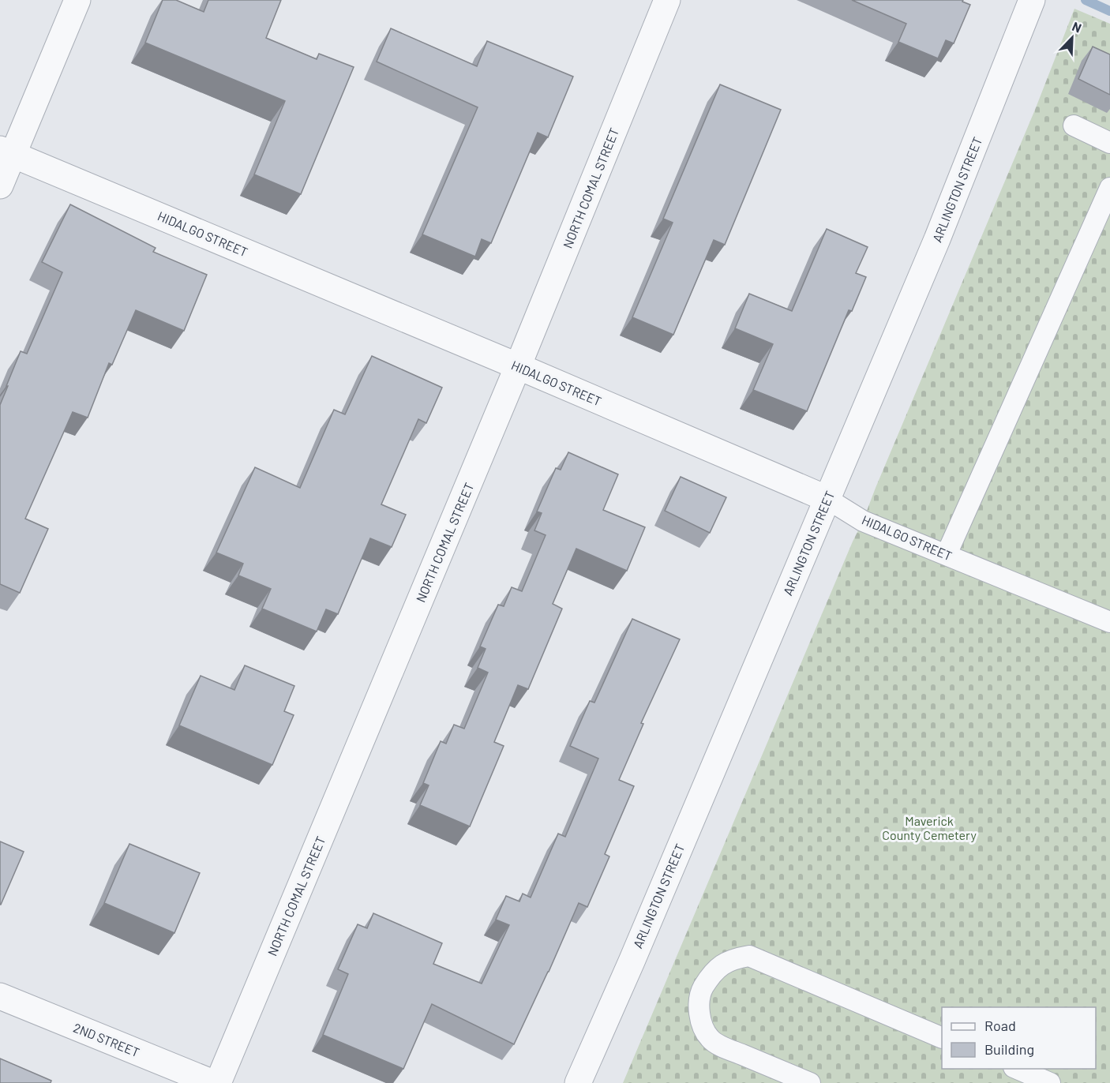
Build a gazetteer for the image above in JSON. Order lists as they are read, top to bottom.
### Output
{
  "streets": {
    "street": [
      "NORTH COMAL STREET",
      "ARLINGTON STREET",
      "HIDALGO STREET",
      "2ND STREET"
    ]
  },
  "crossings": [
    ["NORTH COMAL STREET", "HIDALGO STREET"],
    ["ARLINGTON STREET", "HIDALGO STREET"]
  ],
  "parks": ["Maverick County Cemetery"],
  "legend": ["Road", "Building"],
  "north": "top right"
}
